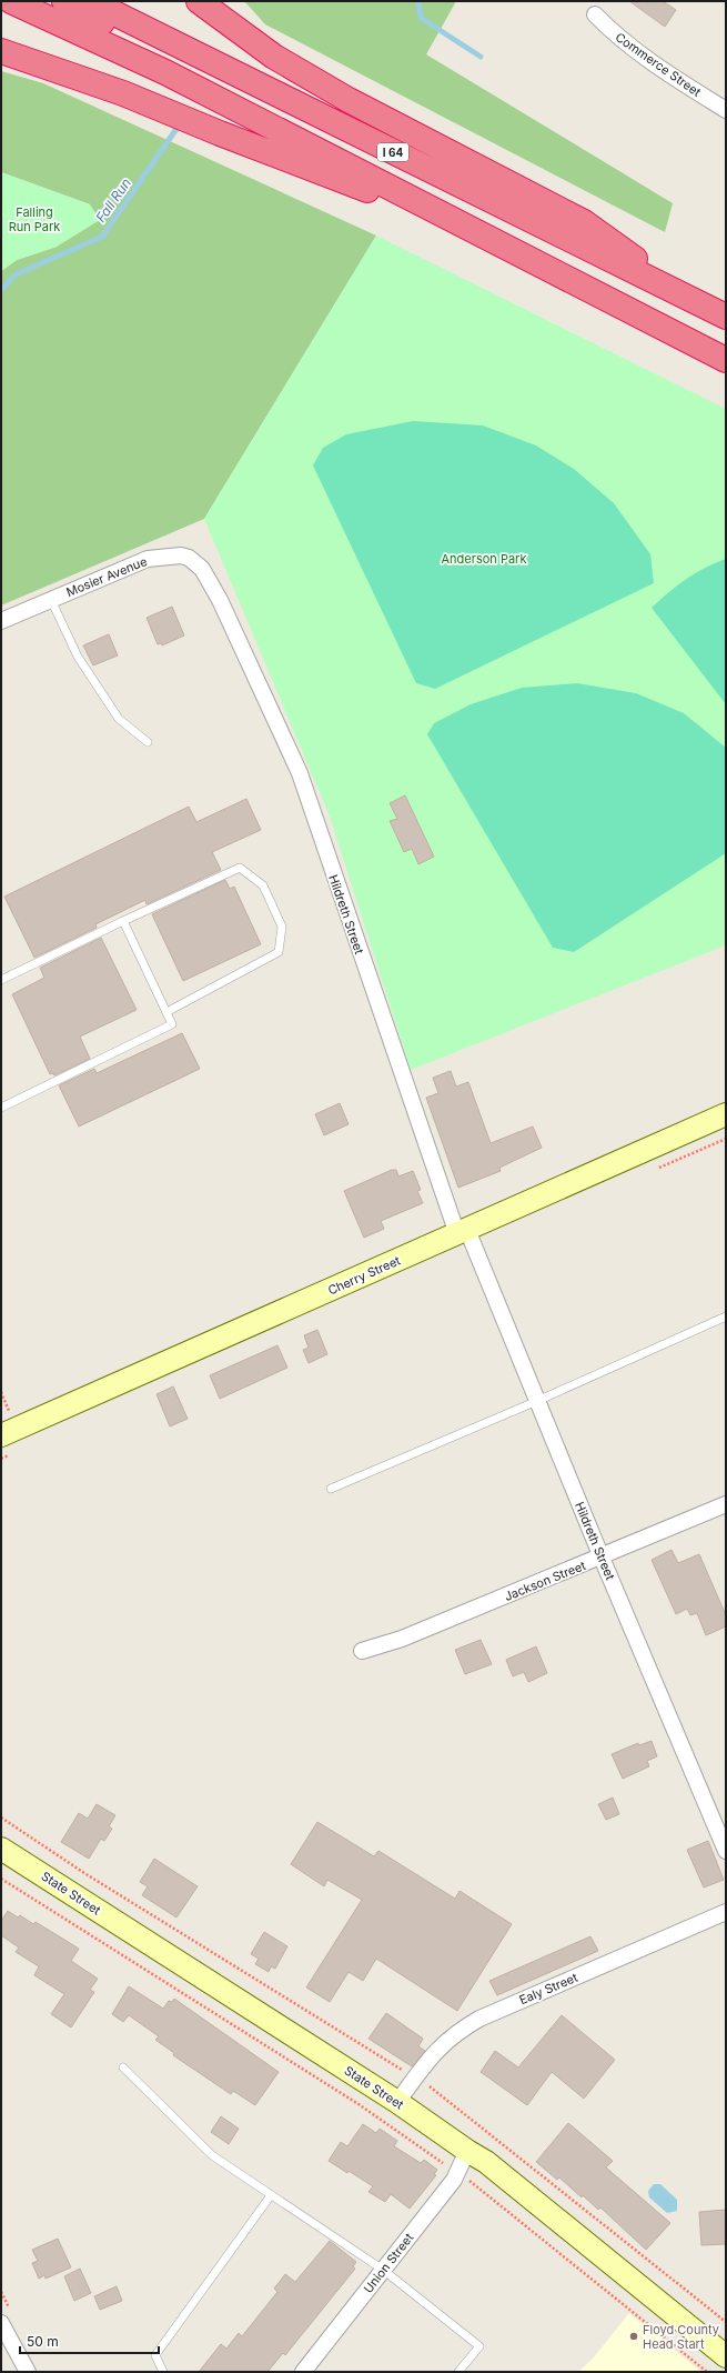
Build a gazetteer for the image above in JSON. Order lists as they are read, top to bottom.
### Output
{
  "streets": {
    "highway": ["I 64"],
    "main road": ["Cherry Street", "State Street"],
    "street": [
      "Commerce Street",
      "Mosier Avenue",
      "Hildreth Street",
      "Jackson Street",
      "Ealy Street",
      "Union Street"
    ]
  },
  "crossings": [
    ["Mosier Avenue", "Hildreth Street"],
    ["Hildreth Street", "Cherry Street"],
    ["Hildreth Street", "Jackson Street"],
    ["State Street", "Ealy Street"],
    ["State Street", "Union Street"]
  ],
  "water": ["Fall Run"],
  "parks": ["Falling Run Park", "Anderson Park"],
  "places": ["Floyd County Head Start"],
  "scale_bar": "50 m"
}
